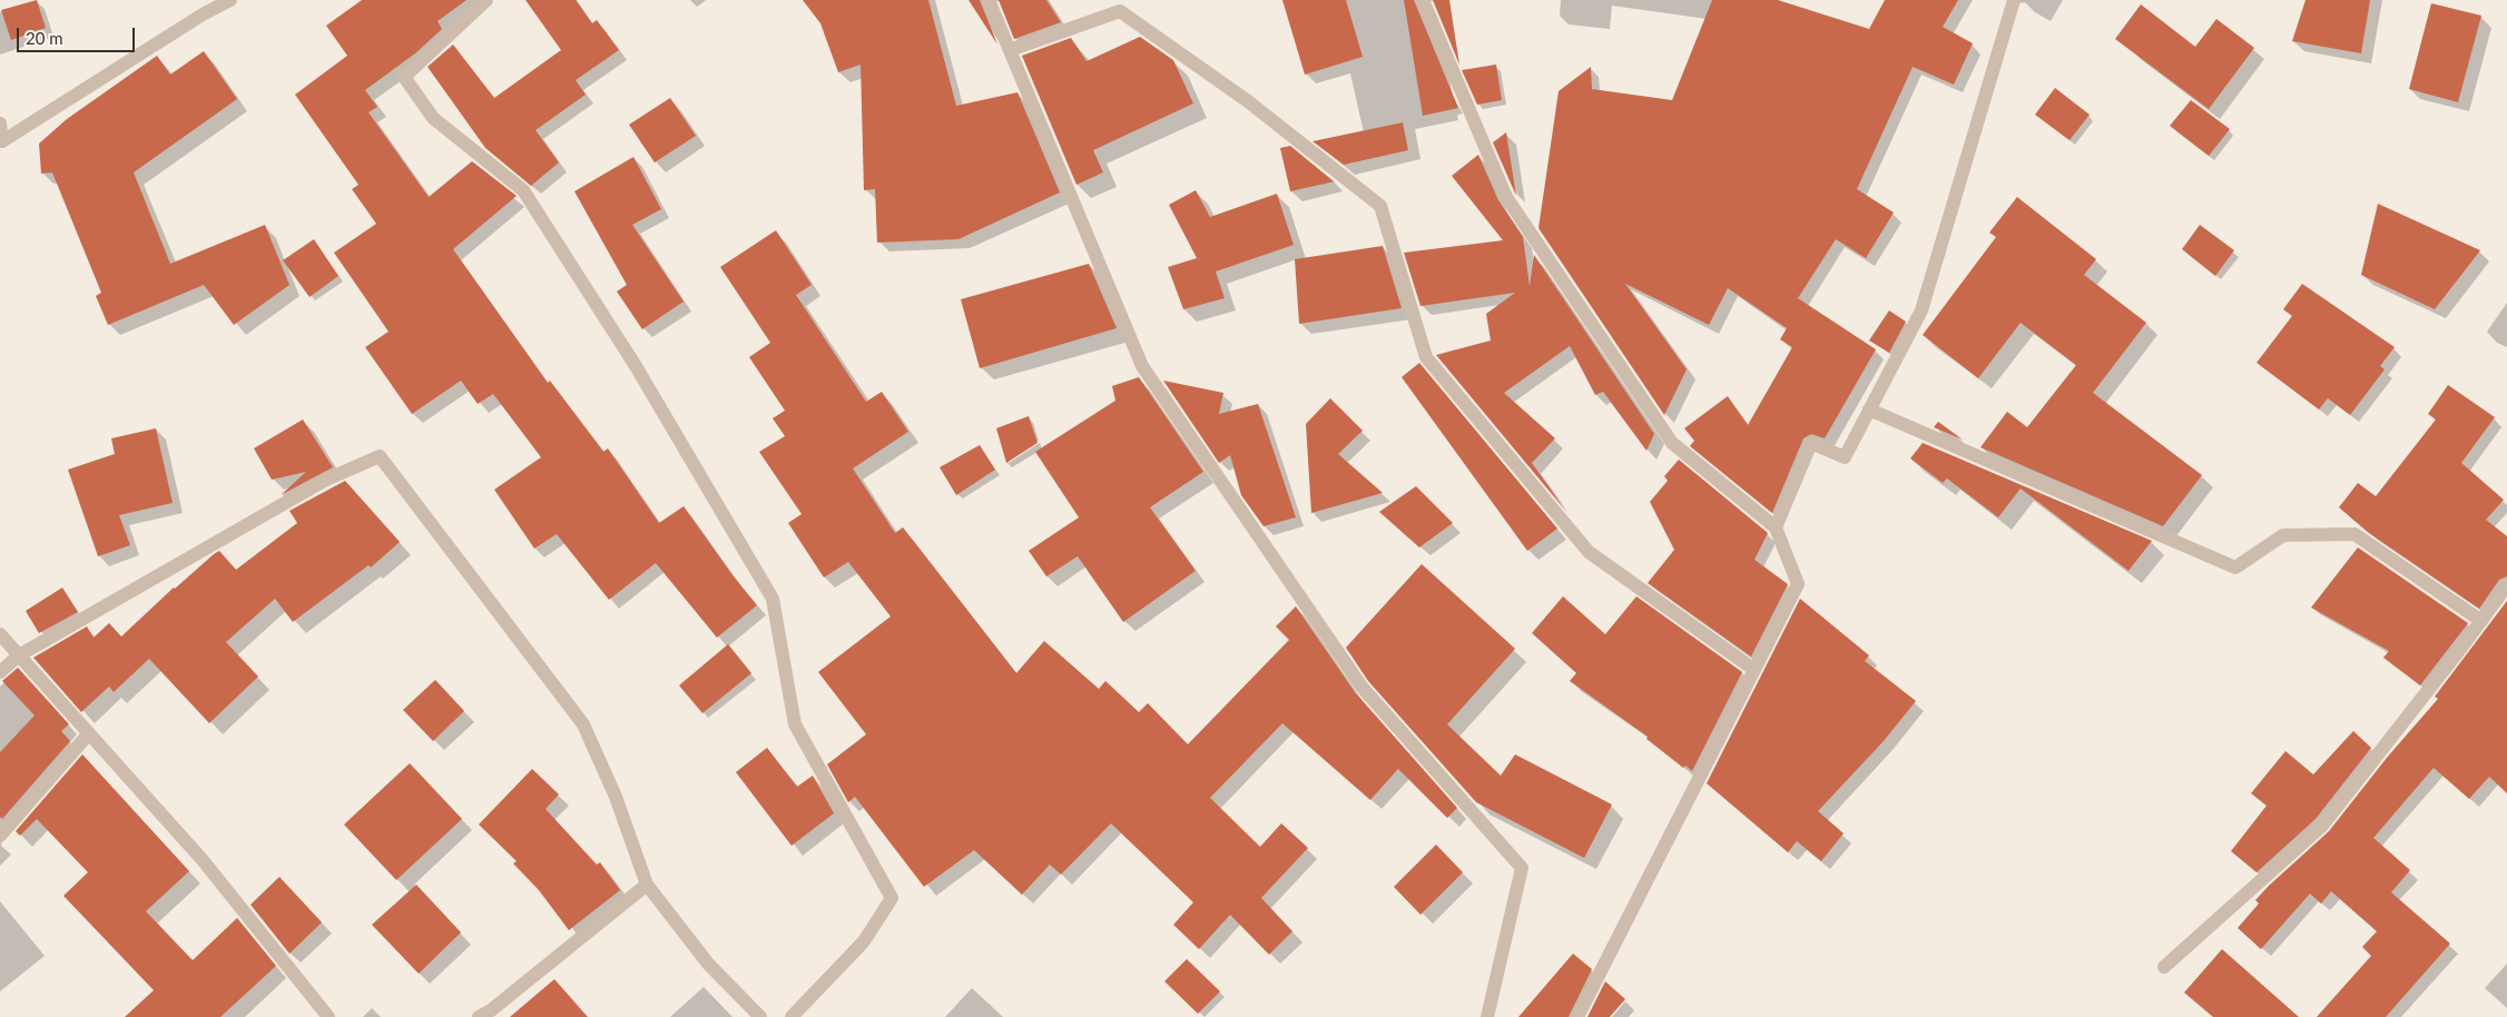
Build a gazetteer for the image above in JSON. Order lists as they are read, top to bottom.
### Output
{
  "scale_bar": "20 m"
}
